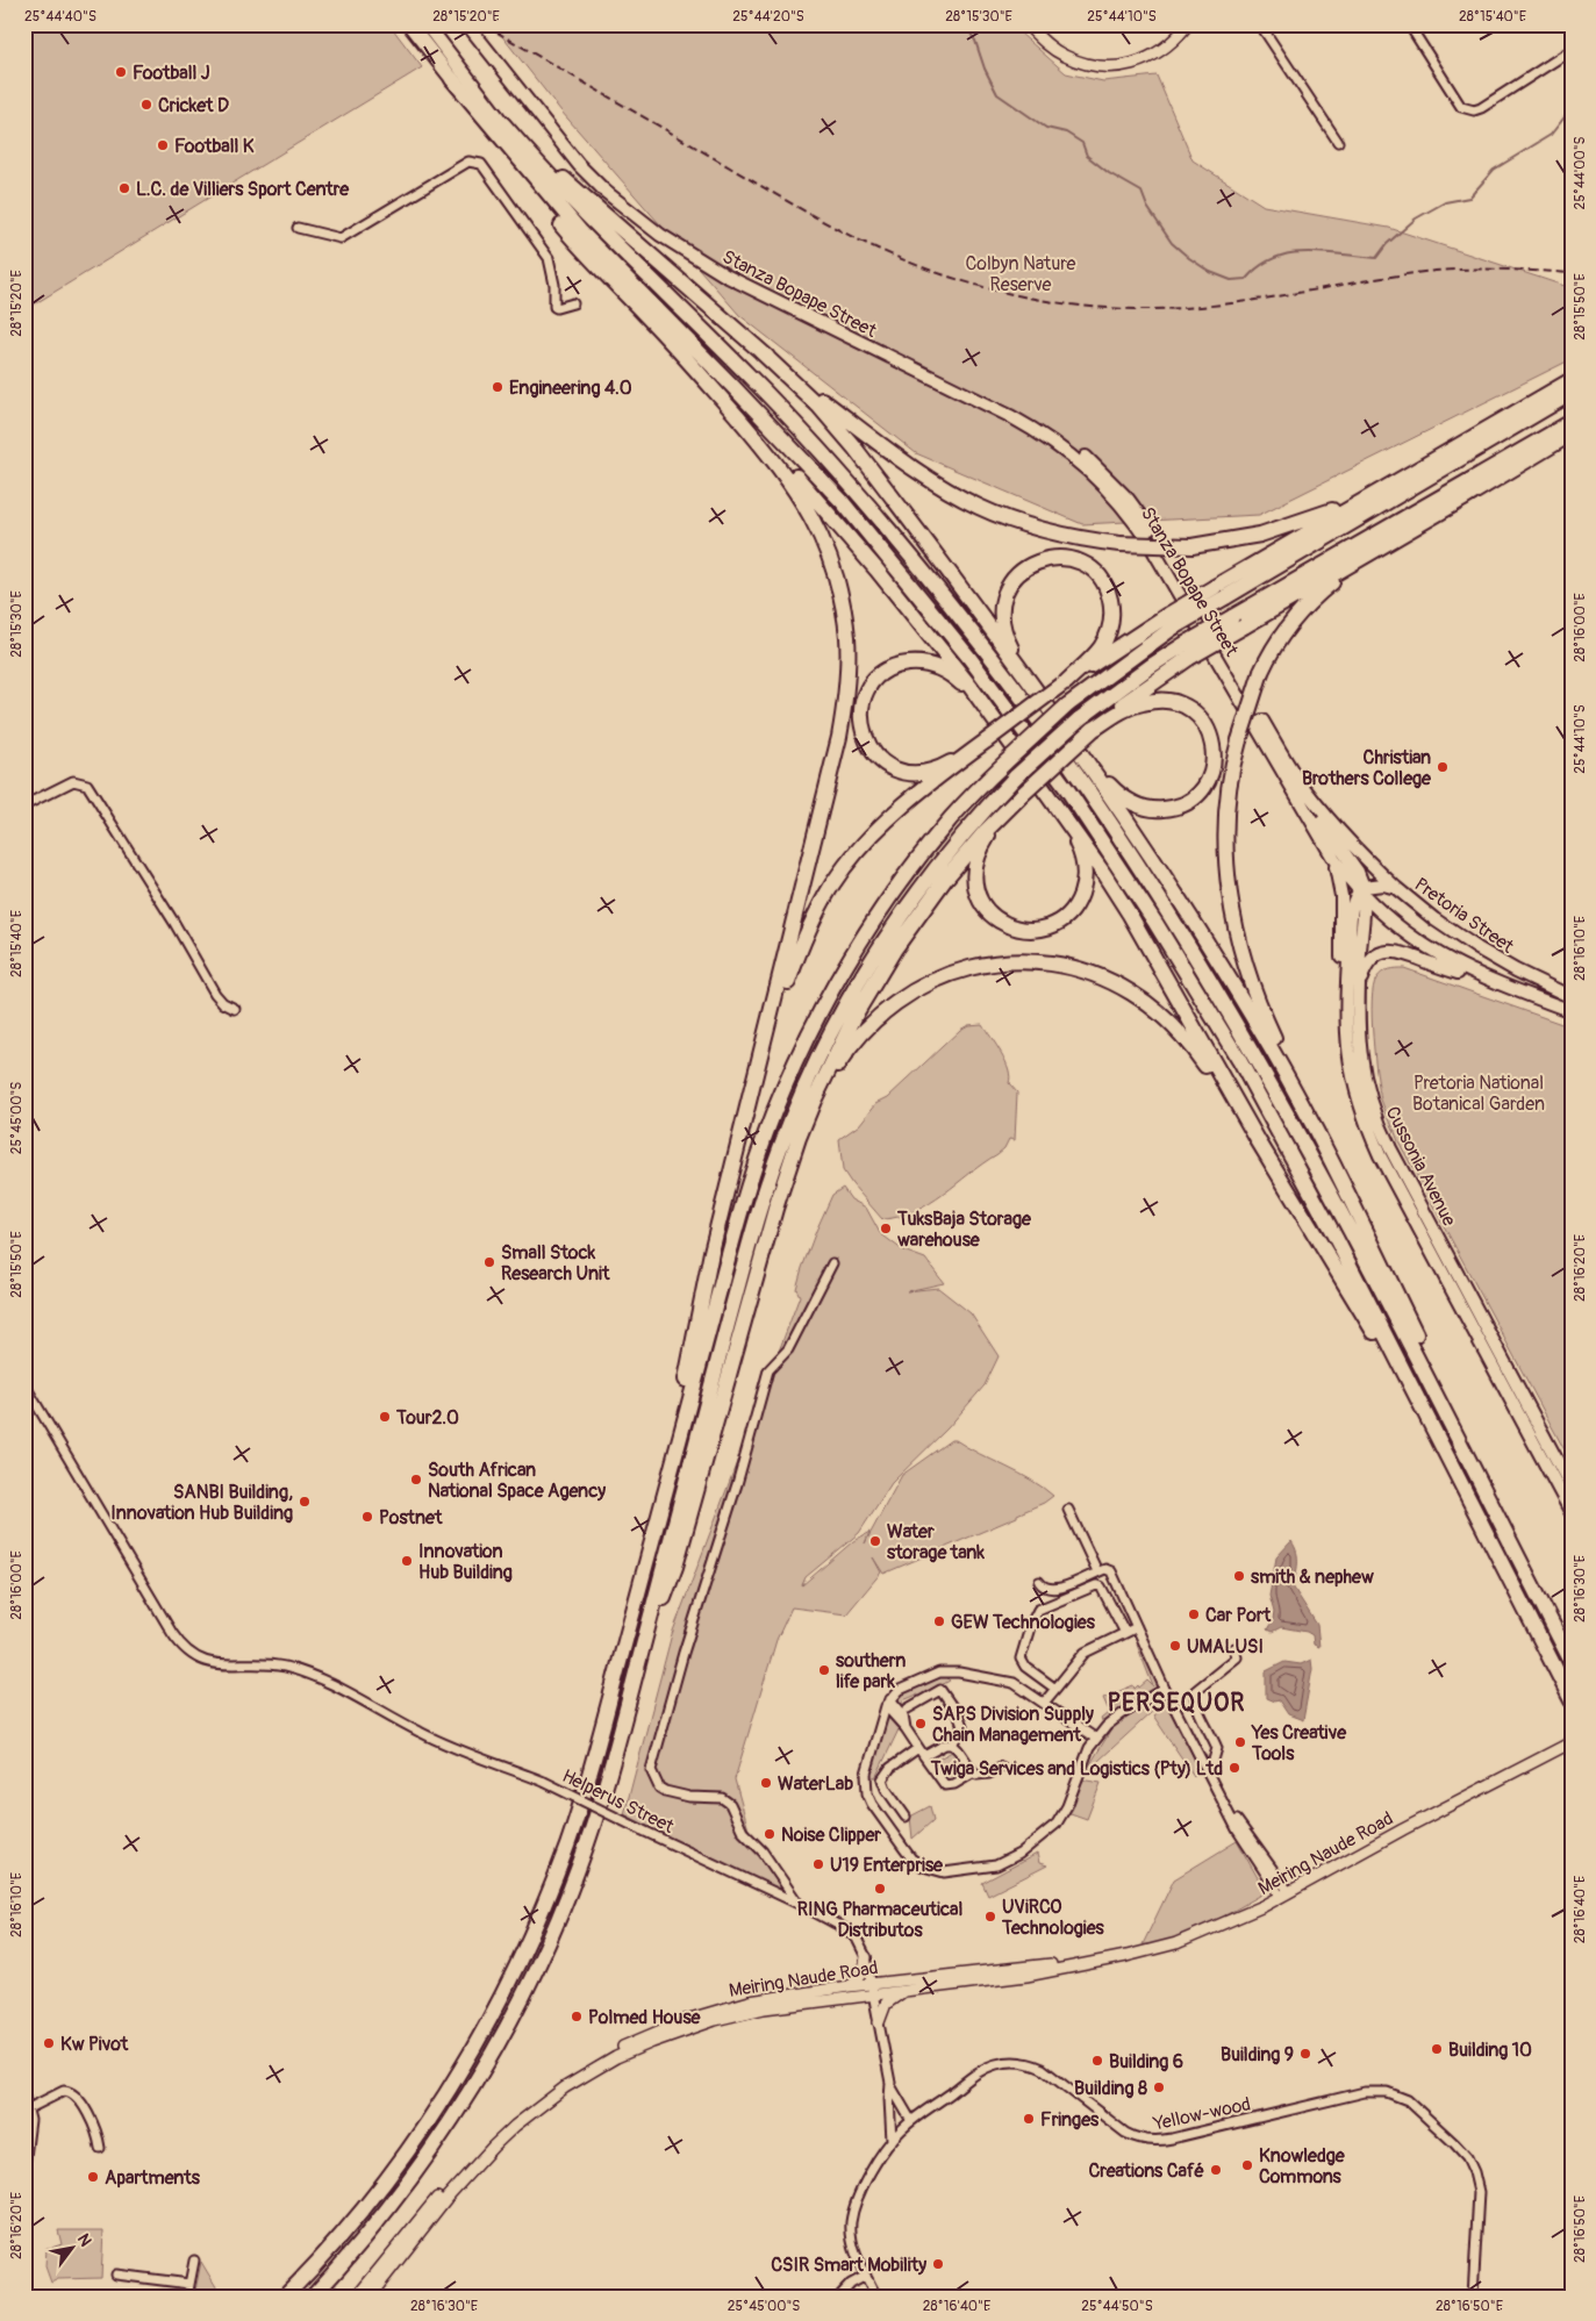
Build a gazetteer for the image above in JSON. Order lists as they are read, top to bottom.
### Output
{
  "streets": {
    "main road": ["Stanza Bopape Street", "Pretoria Street", "Cussonia Avenue"],
    "street": ["Helperus Street", "Meiring Naude Road", "Yellow-wood"]
  },
  "crossings": [
    ["Stanza Bopape Street", "Pretoria Street"],
    ["Stanza Bopape Street", "Cussonia Avenue"],
    ["Pretoria Street", "Cussonia Avenue"]
  ],
  "districts": ["PERSEQUOR"],
  "parks": ["Colbyn Nature Reserve", "Pretoria National Botanical Garden"],
  "places": [
    "Football J",
    "Cricket D",
    "Football K",
    "L.C. de Villiers Sport Centre",
    "Engineering 4.0",
    "Christian Brothers College",
    "TuksBaja Storage warehouse",
    "Small Stock Research Unit",
    "Tour2.0",
    "South African National Space Agency",
    "SANBI Building, Innovation Hub Building",
    "Postnet",
    "Water storage tank",
    "Innovation Hub Building",
    "smith & nephew",
    "Car Port",
    "GEW Technologies",
    "UMALUSI",
    "southern life park",
    "SAPS Division Supply Chain Management",
    "Yes Creative Tools",
    "Twiga Services and Logistics (Pty) Ltd",
    "WaterLab",
    "Noise Clipper",
    "U19 Enterprise",
    "RING Pharmaceutical Distributos",
    "UViRCO Technologies",
    "Polmed House",
    "Kw Pivot",
    "Building 10",
    "Building 9",
    "Building 6",
    "Building 8",
    "Fringes",
    "Knowledge Commons",
    "Creations Café",
    "Apartments",
    "CSIR Smart Mobility"
  ],
  "north": "top right",
  "coordinates": [
    "25°44'40\"S",
    "28°15'20\"E",
    "25°44'20\"S",
    "28°15'30\"E",
    "25°44'10\"S",
    "28°15'40\"E",
    "25°44'00\"S",
    "28°15'50\"E",
    "28°16'00\"E",
    "28°16'10\"E",
    "25°45'00\"S",
    "28°16'20\"E",
    "28°16'30\"E",
    "28°16'40\"E",
    "28°16'50\"E",
    "25°44'50\"S"
  ]
}
